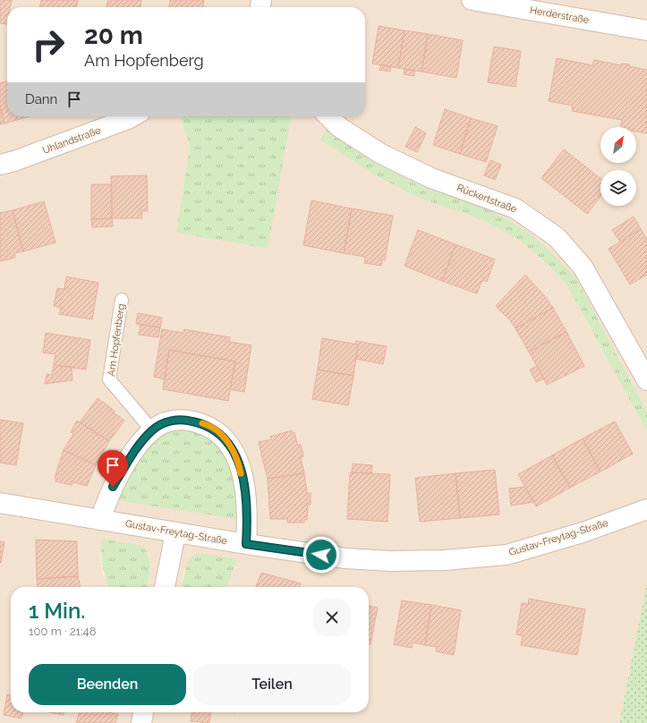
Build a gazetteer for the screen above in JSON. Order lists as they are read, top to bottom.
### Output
{
  "streets": {
    "street": [
      "Herderstraße",
      "Uhlandstraße",
      "Rückertstraße",
      "Gustav-Freytag-Straße"
    ],
    "lane": ["Am Hopfenberg"]
  },
  "north": "top right",
  "page": {
    "turn": ["20 m", "Am Hopfenberg"],
    "then": "Dann",
    "heading": ["1 Min.", "100 m · 21:48"],
    "buttons": ["Beenden", "Teilen"]
  }
}
